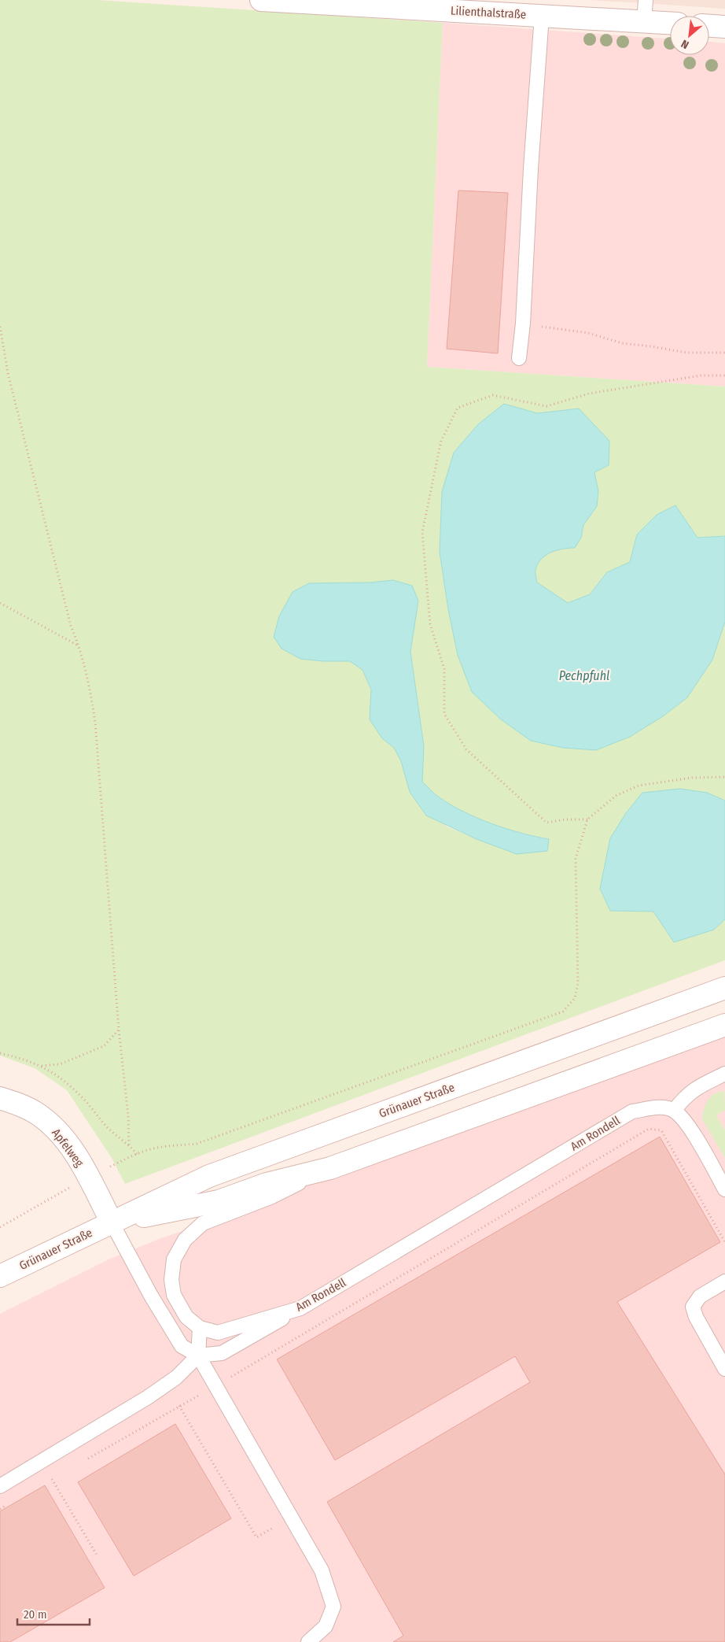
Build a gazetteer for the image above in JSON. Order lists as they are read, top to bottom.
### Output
{
  "streets": {
    "main road": ["Lilienthalstraße", "Grünauer Straße", "Apfelweg"],
    "lane": ["Am Rondell"]
  },
  "crossings": [
    ["Grünauer Straße", "Apfelweg"]
  ],
  "water": ["Pechpfuhl"],
  "scale_bar": "20 m",
  "north": "bottom left"
}
